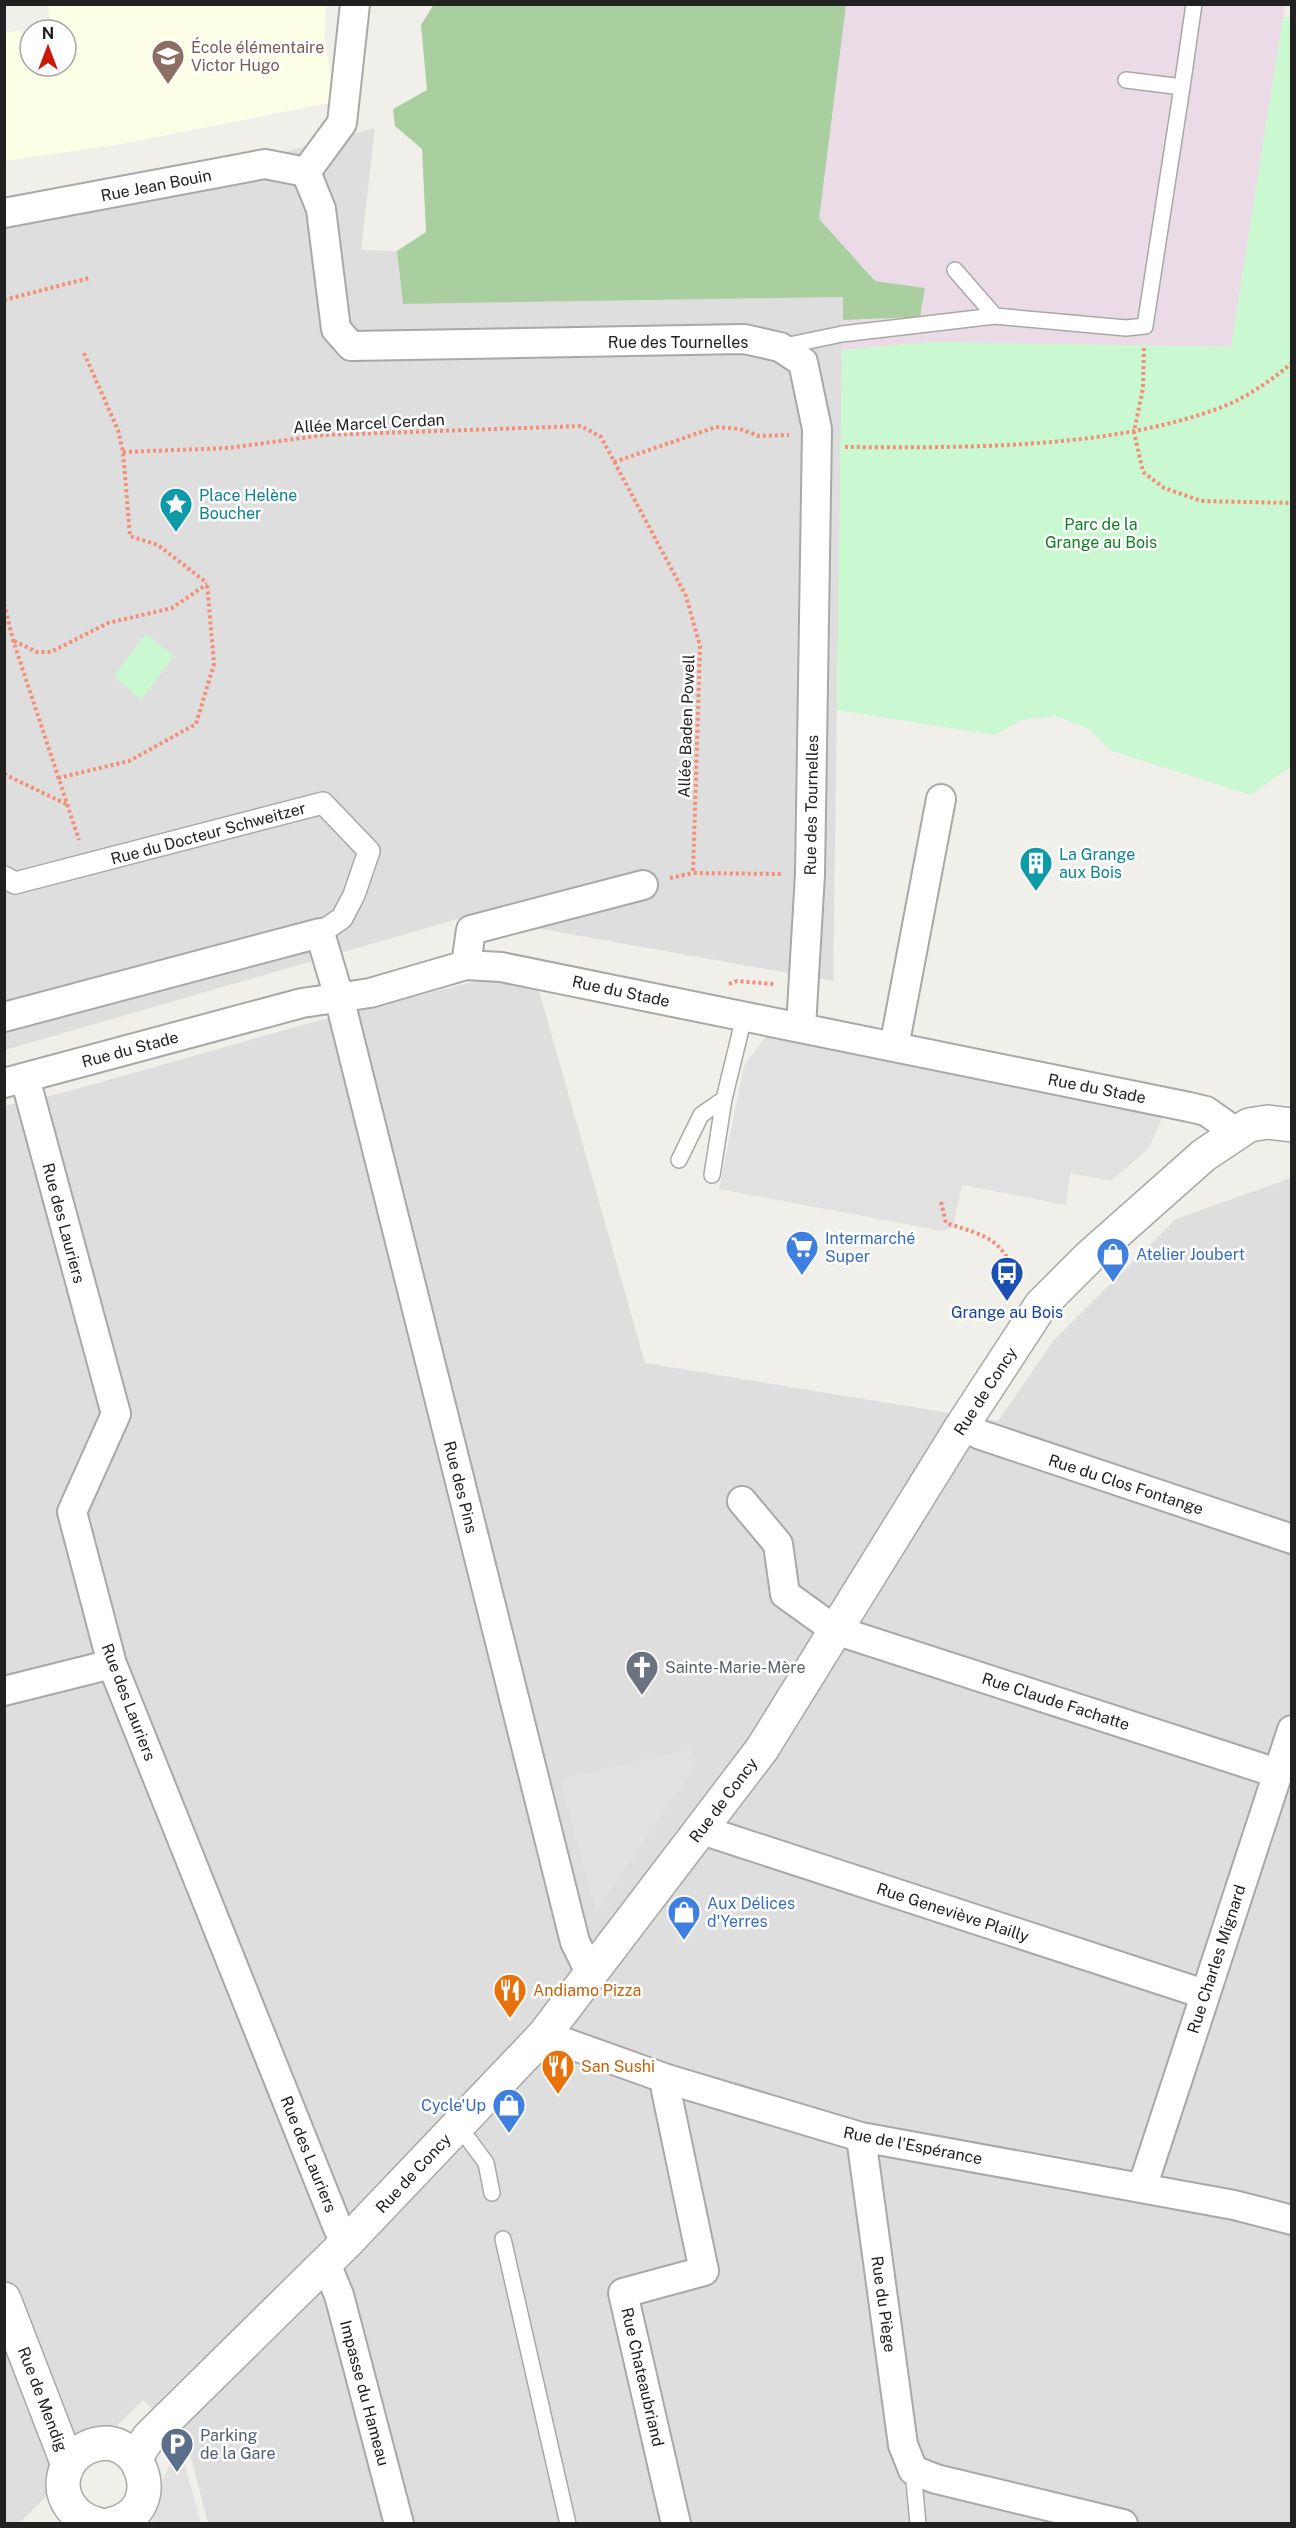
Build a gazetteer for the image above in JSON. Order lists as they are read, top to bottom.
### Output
{
  "streets": {
    "street": [
      "Rue Jean Bouin",
      "Rue des Tournelles",
      "Rue du Docteur Schweitzer",
      "Rue du Stade",
      "Rue des Lauriers",
      "Rue de Concy",
      "Rue du Clos Fontange",
      "Rue des Pins",
      "Rue Claude Fachatte",
      "Rue Geneviève Plailly",
      "Rue Charles Mignard",
      "Rue de l'Espérance",
      "Rue du Piège",
      "Rue Chateaubriand",
      "Impasse du Hameau",
      "Rue de Mendig"
    ],
    "path": ["Allée Marcel Cerdan", "Allée Baden Powell"]
  },
  "crossings": [
    ["Rue Jean Bouin", "Rue des Tournelles"],
    ["Rue des Tournelles", "Allée Baden Powell"],
    ["Rue des Tournelles", "Rue du Stade"],
    ["Allée Marcel Cerdan", "Allée Baden Powell"],
    ["Rue du Stade", "Rue des Lauriers"],
    ["Rue du Stade", "Rue de Concy"],
    ["Rue du Stade", "Rue des Pins"],
    ["Rue des Lauriers", "Rue de Concy"],
    ["Rue des Lauriers", "Impasse du Hameau"],
    ["Rue de Concy", "Rue du Clos Fontange"],
    ["Rue de Concy", "Rue des Pins"],
    ["Rue de Concy", "Rue Claude Fachatte"],
    ["Rue de Concy", "Rue Geneviève Plailly"],
    ["Rue de Concy", "Rue de l'Espérance"],
    ["Rue de Concy", "Impasse du Hameau"],
    ["Rue de Concy", "Rue de Mendig"],
    ["Rue Claude Fachatte", "Rue Charles Mignard"],
    ["Rue Geneviève Plailly", "Rue Charles Mignard"],
    ["Rue Charles Mignard", "Rue de l'Espérance"],
    ["Rue de l'Espérance", "Rue du Piège"],
    ["Rue de l'Espérance", "Rue Chateaubriand"]
  ],
  "parks": ["Parc de la Grange au Bois"],
  "places": {
    "school or university": ["École élémentaire Victor Hugo"],
    "place": ["Place Helène Boucher"],
    "building": ["La Grange aux Bois"],
    "supermarket": ["Intermarché Super"],
    "shop": ["Atelier Joubert", "Aux Délices d'Yerres", "Cycle'Up"],
    "bus stop": ["Grange au Bois"],
    "church": ["Sainte-Marie-Mère"],
    "restaurant": ["Andiamo Pizza", "San Sushi"],
    "parking": ["Parking de la Gare"]
  },
  "north": "top"
}
